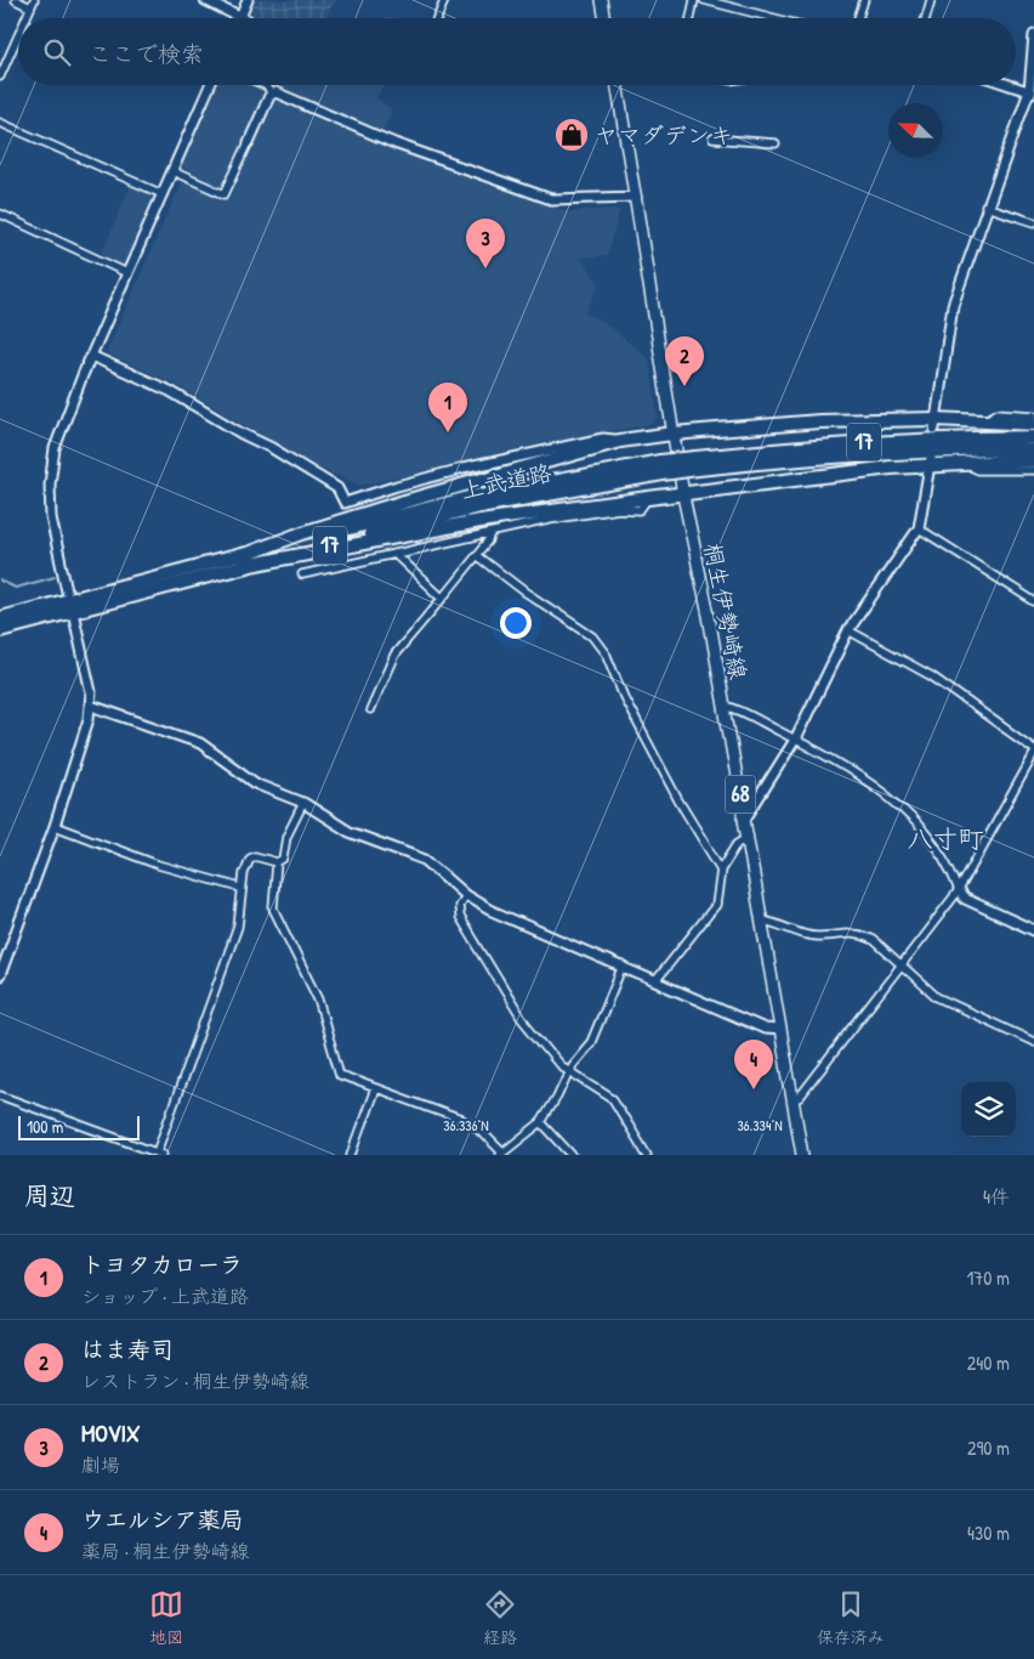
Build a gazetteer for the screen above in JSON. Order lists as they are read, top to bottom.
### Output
{
  "streets": {
    "highway": ["17", "上武道路"],
    "main road": ["桐生伊勢崎線", "68"]
  },
  "districts": ["八寸町"],
  "places": {
    "shop": ["ヤマダデンキ"]
  },
  "scale_bar": "100 m",
  "north": "top left",
  "page": {
    "search": "ここで検索",
    "pins": [
      "3",
      "2",
      "1",
      "4"
    ],
    "scale": "100 m",
    "heading": ["周辺", "4件"],
    "list": [
      {
        "mark": "1",
        "name": "トヨタカローラ",
        "note": "ショップ · 上武道路",
        "value": "170 m"
      },
      {
        "mark": "2",
        "name": "はま寿司",
        "note": "レストラン · 桐生伊勢崎線",
        "value": "240 m"
      },
      {
        "mark": "3",
        "name": "MOVIX",
        "note": "劇場",
        "value": "290 m"
      },
      {
        "mark": "4",
        "name": "ウエルシア薬局",
        "note": "薬局 · 桐生伊勢崎線",
        "value": "430 m"
      }
    ],
    "nav": ["地図", "経路", "保存済み"]
  },
  "coordinates": ["36.336°N", "36.334°N"]
}
